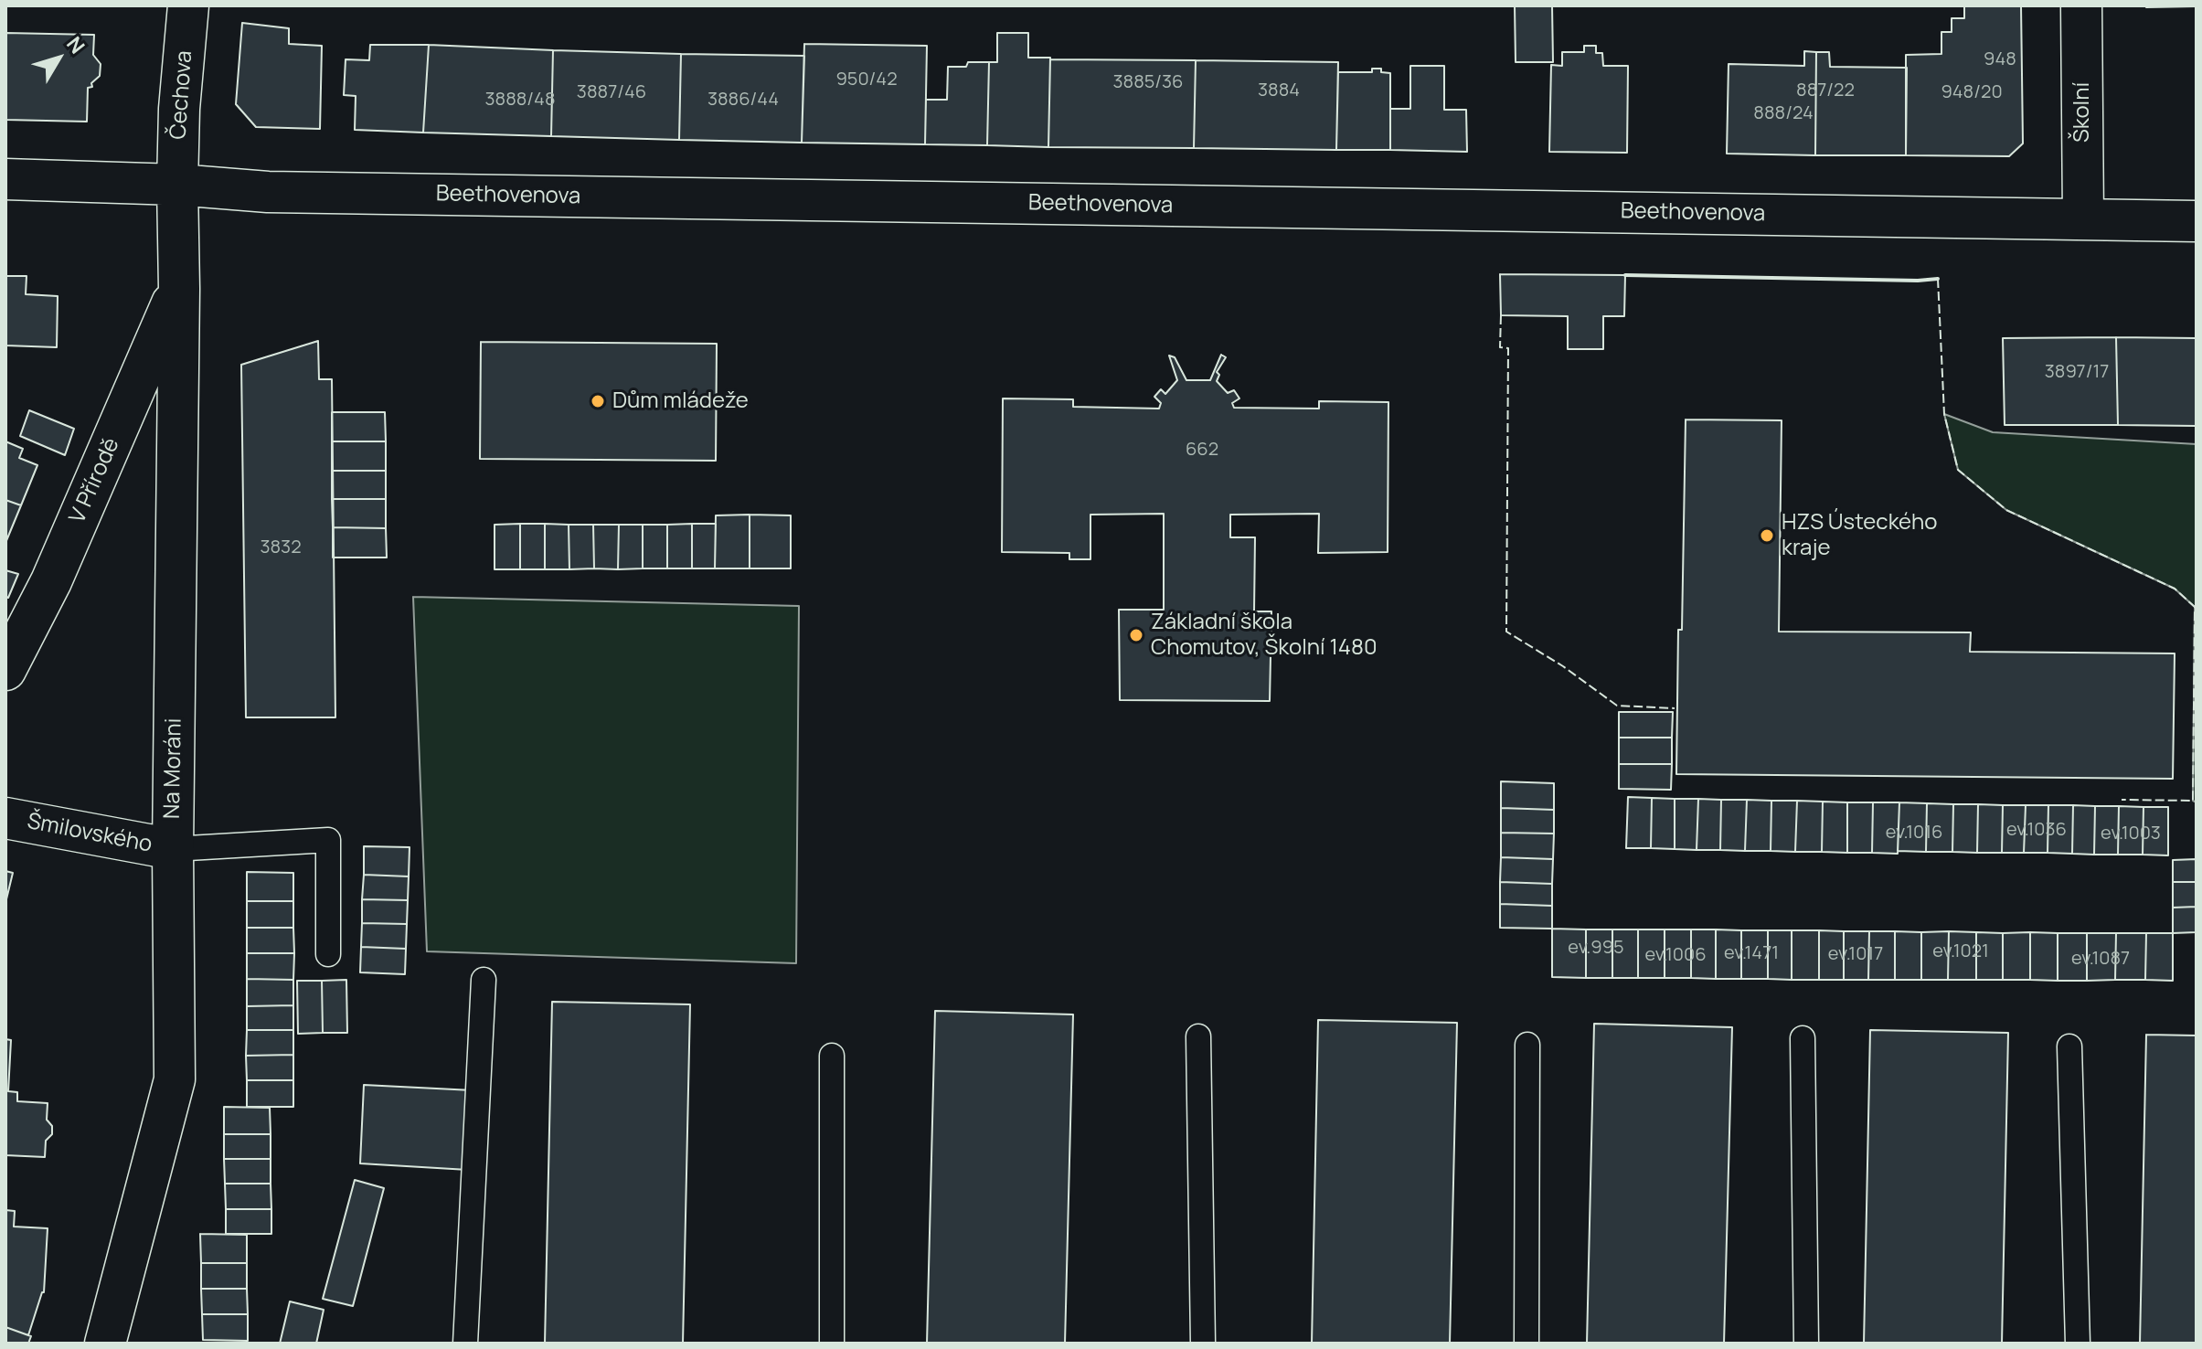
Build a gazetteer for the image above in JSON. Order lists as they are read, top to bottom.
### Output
{
  "streets": {
    "street": [
      "Čechova",
      "Školní",
      "Beethovenova",
      "V Přírodě",
      "Na Moráni",
      "Šmilovského"
    ]
  },
  "crossings": [
    ["Čechova", "Beethovenova"],
    ["Čechova", "Na Moráni"],
    ["Školní", "Beethovenova"],
    ["Beethovenova", "Na Moráni"],
    ["V Přírodě", "Na Moráni"],
    ["Na Moráni", "Šmilovského"]
  ],
  "places": ["Dům mládeže", "HZS Ústeckého kraje", "Základní škola Chomutov, Školní 1480"],
  "house_numbers": [
    "948",
    "950/42",
    "3885/36",
    "3884",
    "887/22",
    "3887/46",
    "948/20",
    "3888/48",
    "3886/44",
    "888/24",
    "3897/17",
    "662",
    "3832",
    "ev.1036",
    "ev.1016",
    "ev.1003",
    "ev.995",
    "ev.1021",
    "ev.1471",
    "ev.1017",
    "ev.1006",
    "ev.1087"
  ],
  "north": "top right"
}
